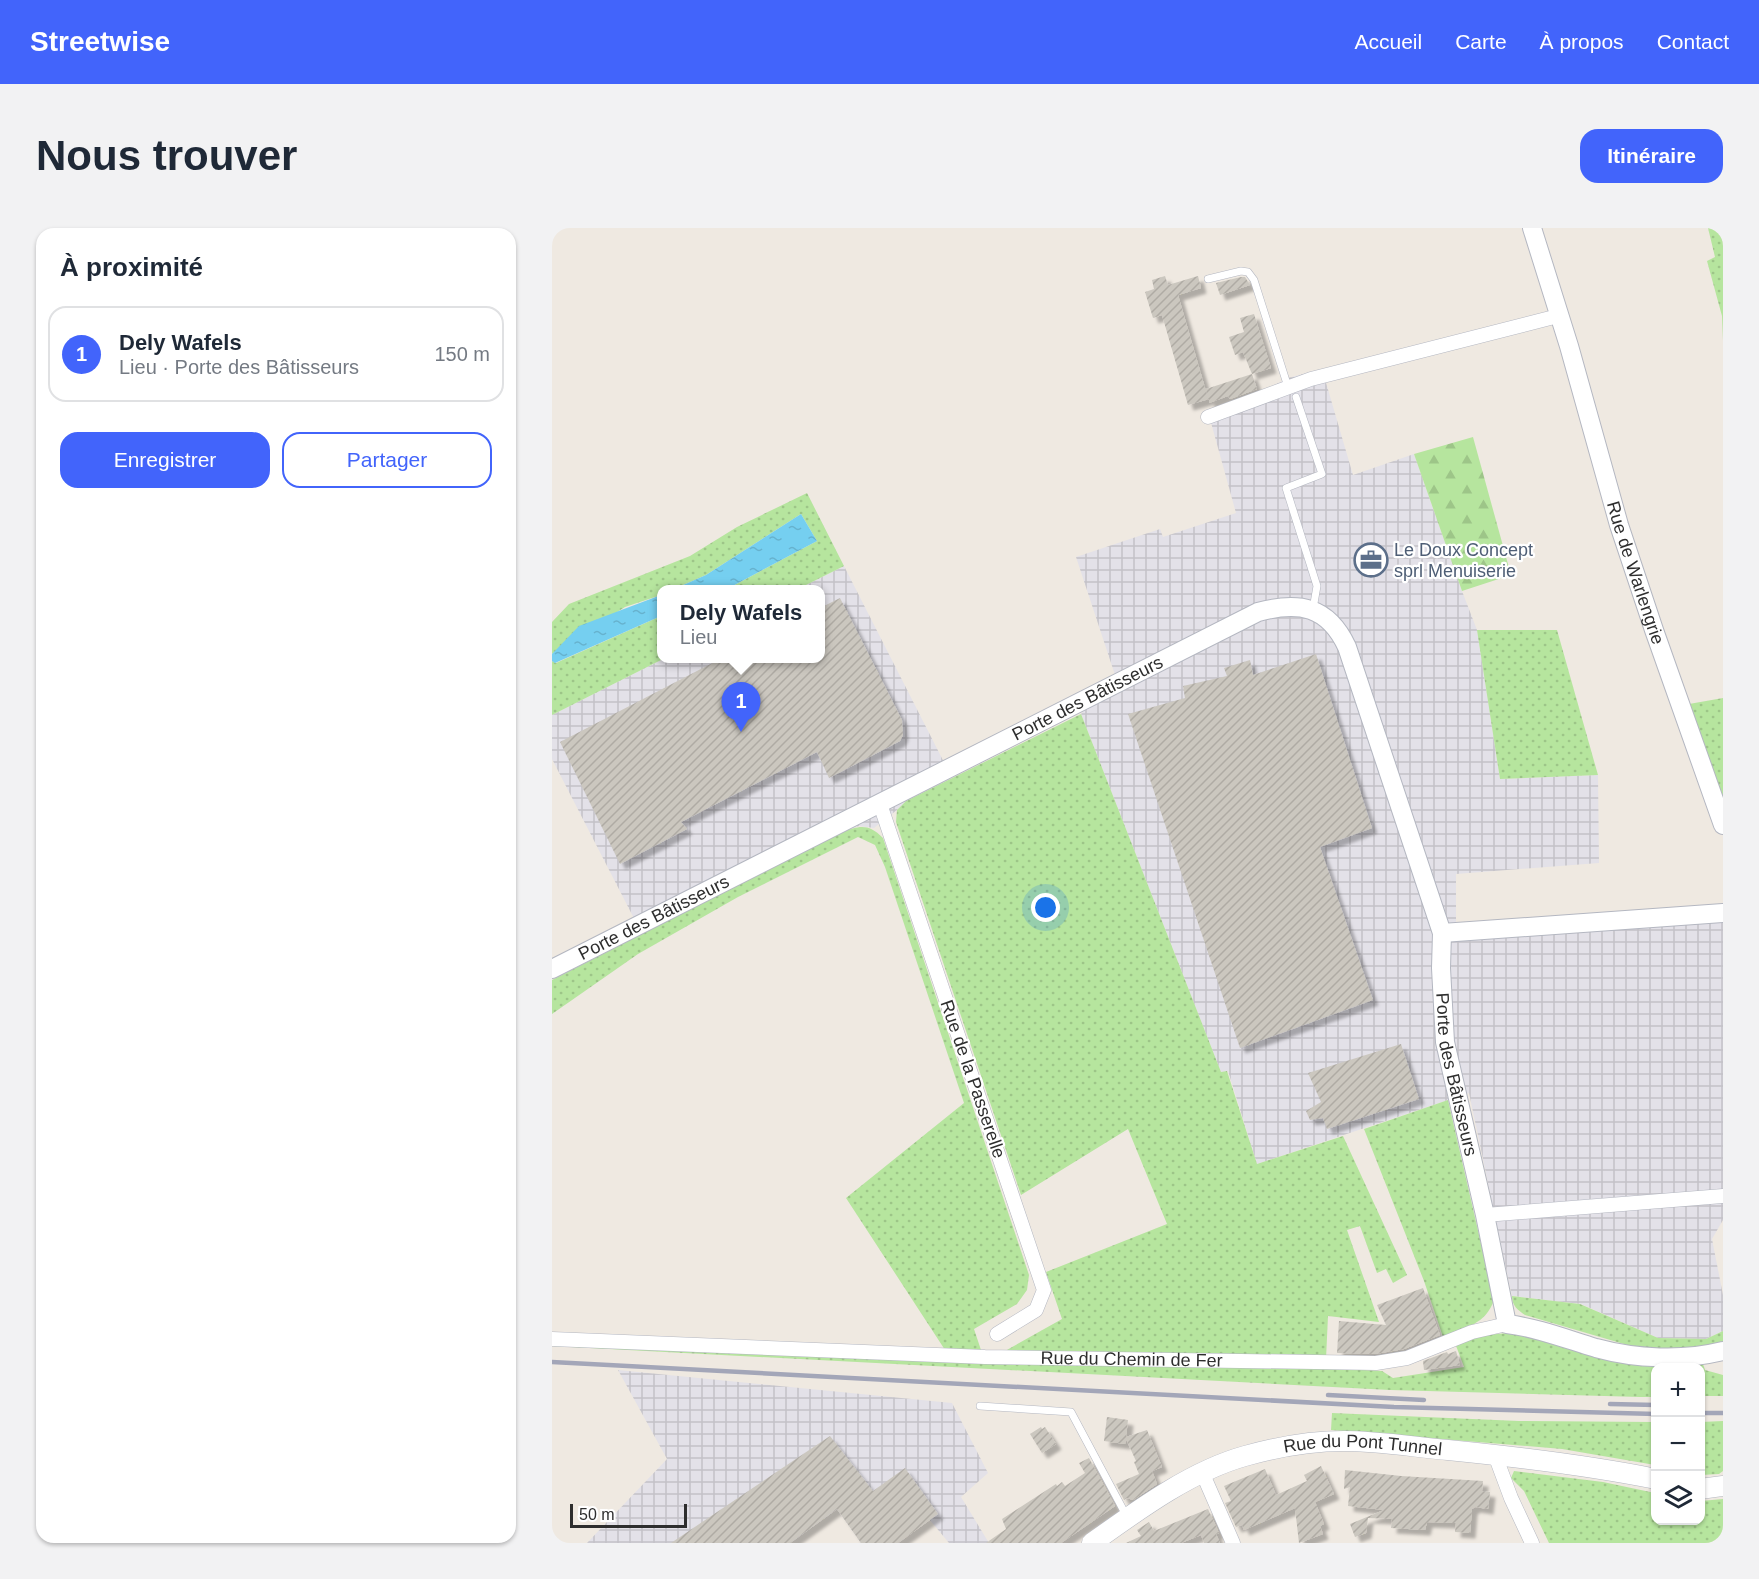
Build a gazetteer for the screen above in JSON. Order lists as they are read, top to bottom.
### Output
{
  "streets": {
    "main road": ["Rue du Pont Tunnel"],
    "street": [
      "Rue de Warlengrie",
      "Porte des Bâtisseurs",
      "Rue de la Passerelle",
      "Rue du Chemin de Fer"
    ]
  },
  "crossings": [
    ["Porte des Bâtisseurs", "Rue de la Passerelle"],
    ["Porte des Bâtisseurs", "Rue du Chemin de Fer"]
  ],
  "places": {
    "office": ["Le Doux Concept sprl Menuiserie"]
  },
  "scale_bar": "50 m",
  "page": {
    "header": "Streetwise",
    "nav": [
      "Accueil",
      "Carte",
      "À propos",
      "Contact"
    ],
    "buttons": [
      "Itinéraire",
      ["Enregistrer", "Partager"]
    ],
    "title": "Nous trouver",
    "heading": "À proximité",
    "list": [
      {
        "mark": "1",
        "name": "Dely Wafels",
        "note": "Lieu · Porte des Bâtisseurs",
        "value": "150 m"
      }
    ],
    "popup": ["Dely Wafels", "Lieu"],
    "pins": "1",
    "map_buttons": ["+", "−"],
    "scale": "50 m"
  }
}
